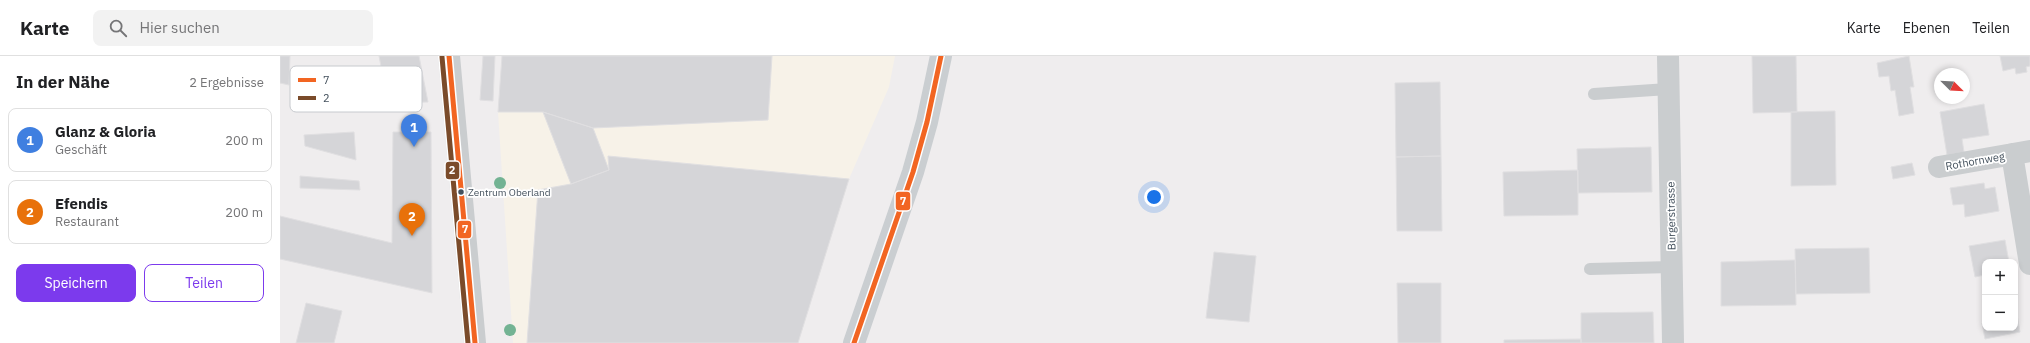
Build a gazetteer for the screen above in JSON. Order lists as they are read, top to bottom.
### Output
{
  "streets": {
    "street": ["Rothornweg", "Burgerstrasse"]
  },
  "places": ["Zentrum Oberland"],
  "lines": ["transit line 7", "transit line 2"],
  "legend": ["7", "2"],
  "north": "bottom right",
  "page": {
    "header": "Karte",
    "search": "Hier suchen",
    "nav": ["Karte", "Ebenen", "Teilen"],
    "heading": ["In der Nähe", "2 Ergebnisse"],
    "list": [
      {
        "mark": "1",
        "name": "Glanz & Gloria",
        "note": "Geschäft",
        "value": "200 m"
      },
      {
        "mark": "2",
        "name": "Efendis",
        "note": "Restaurant",
        "value": "200 m"
      }
    ],
    "pins": ["1", "2"],
    "buttons": ["Speichern", "Teilen"],
    "map_buttons": ["+", "−"]
  }
}
